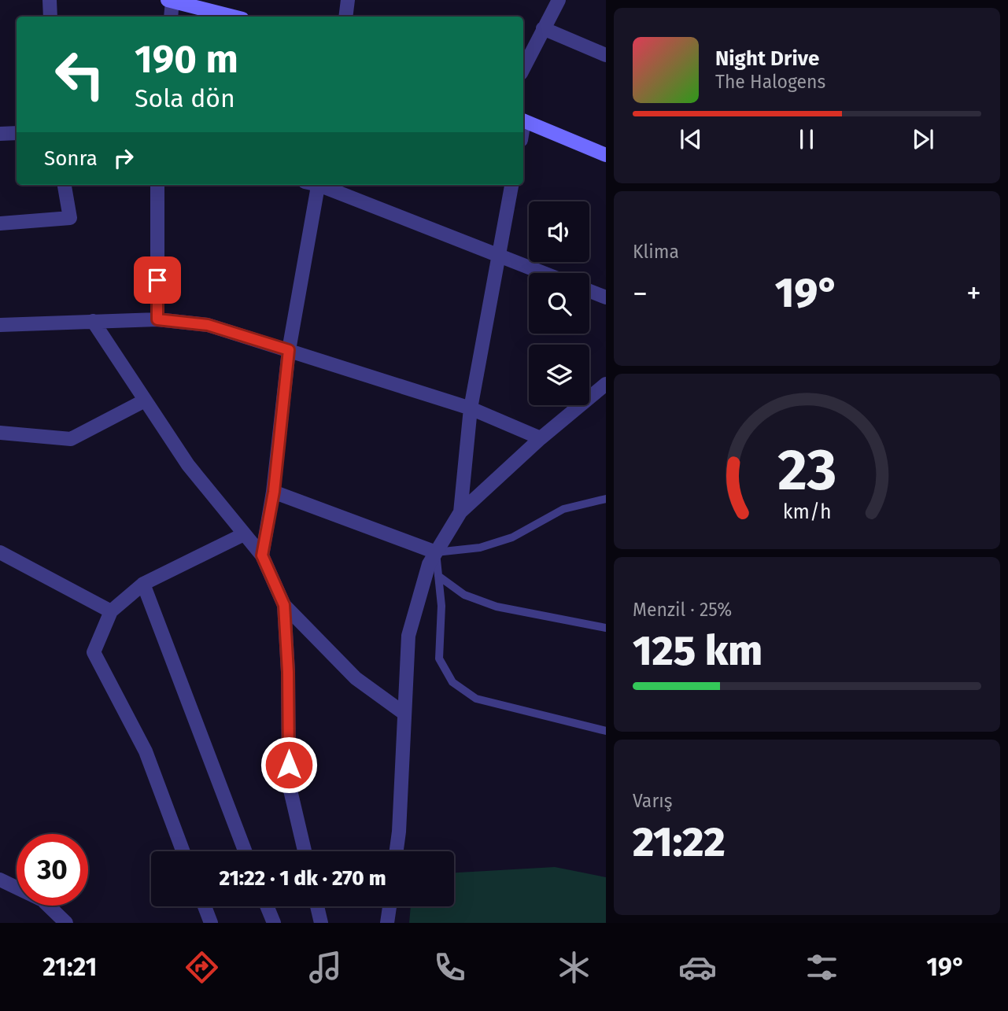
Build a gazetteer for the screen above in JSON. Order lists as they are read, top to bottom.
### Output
{
  "page": {
    "turn": ["190 m", "Sola dön"],
    "song": ["Night Drive", "The Halogens"],
    "then": "Sonra",
    "tile": [
      "Klima",
      ["Menzil · 25%", "125 km"],
      ["Varış", "21:22"]
    ],
    "heat": ["−", "19°", "+"],
    "limit": "30",
    "trip": "21:22 · 1 dk · 270 m",
    "tabs": ["21:21", "19°"],
    "gauge": ["23", "km/h"]
  }
}
